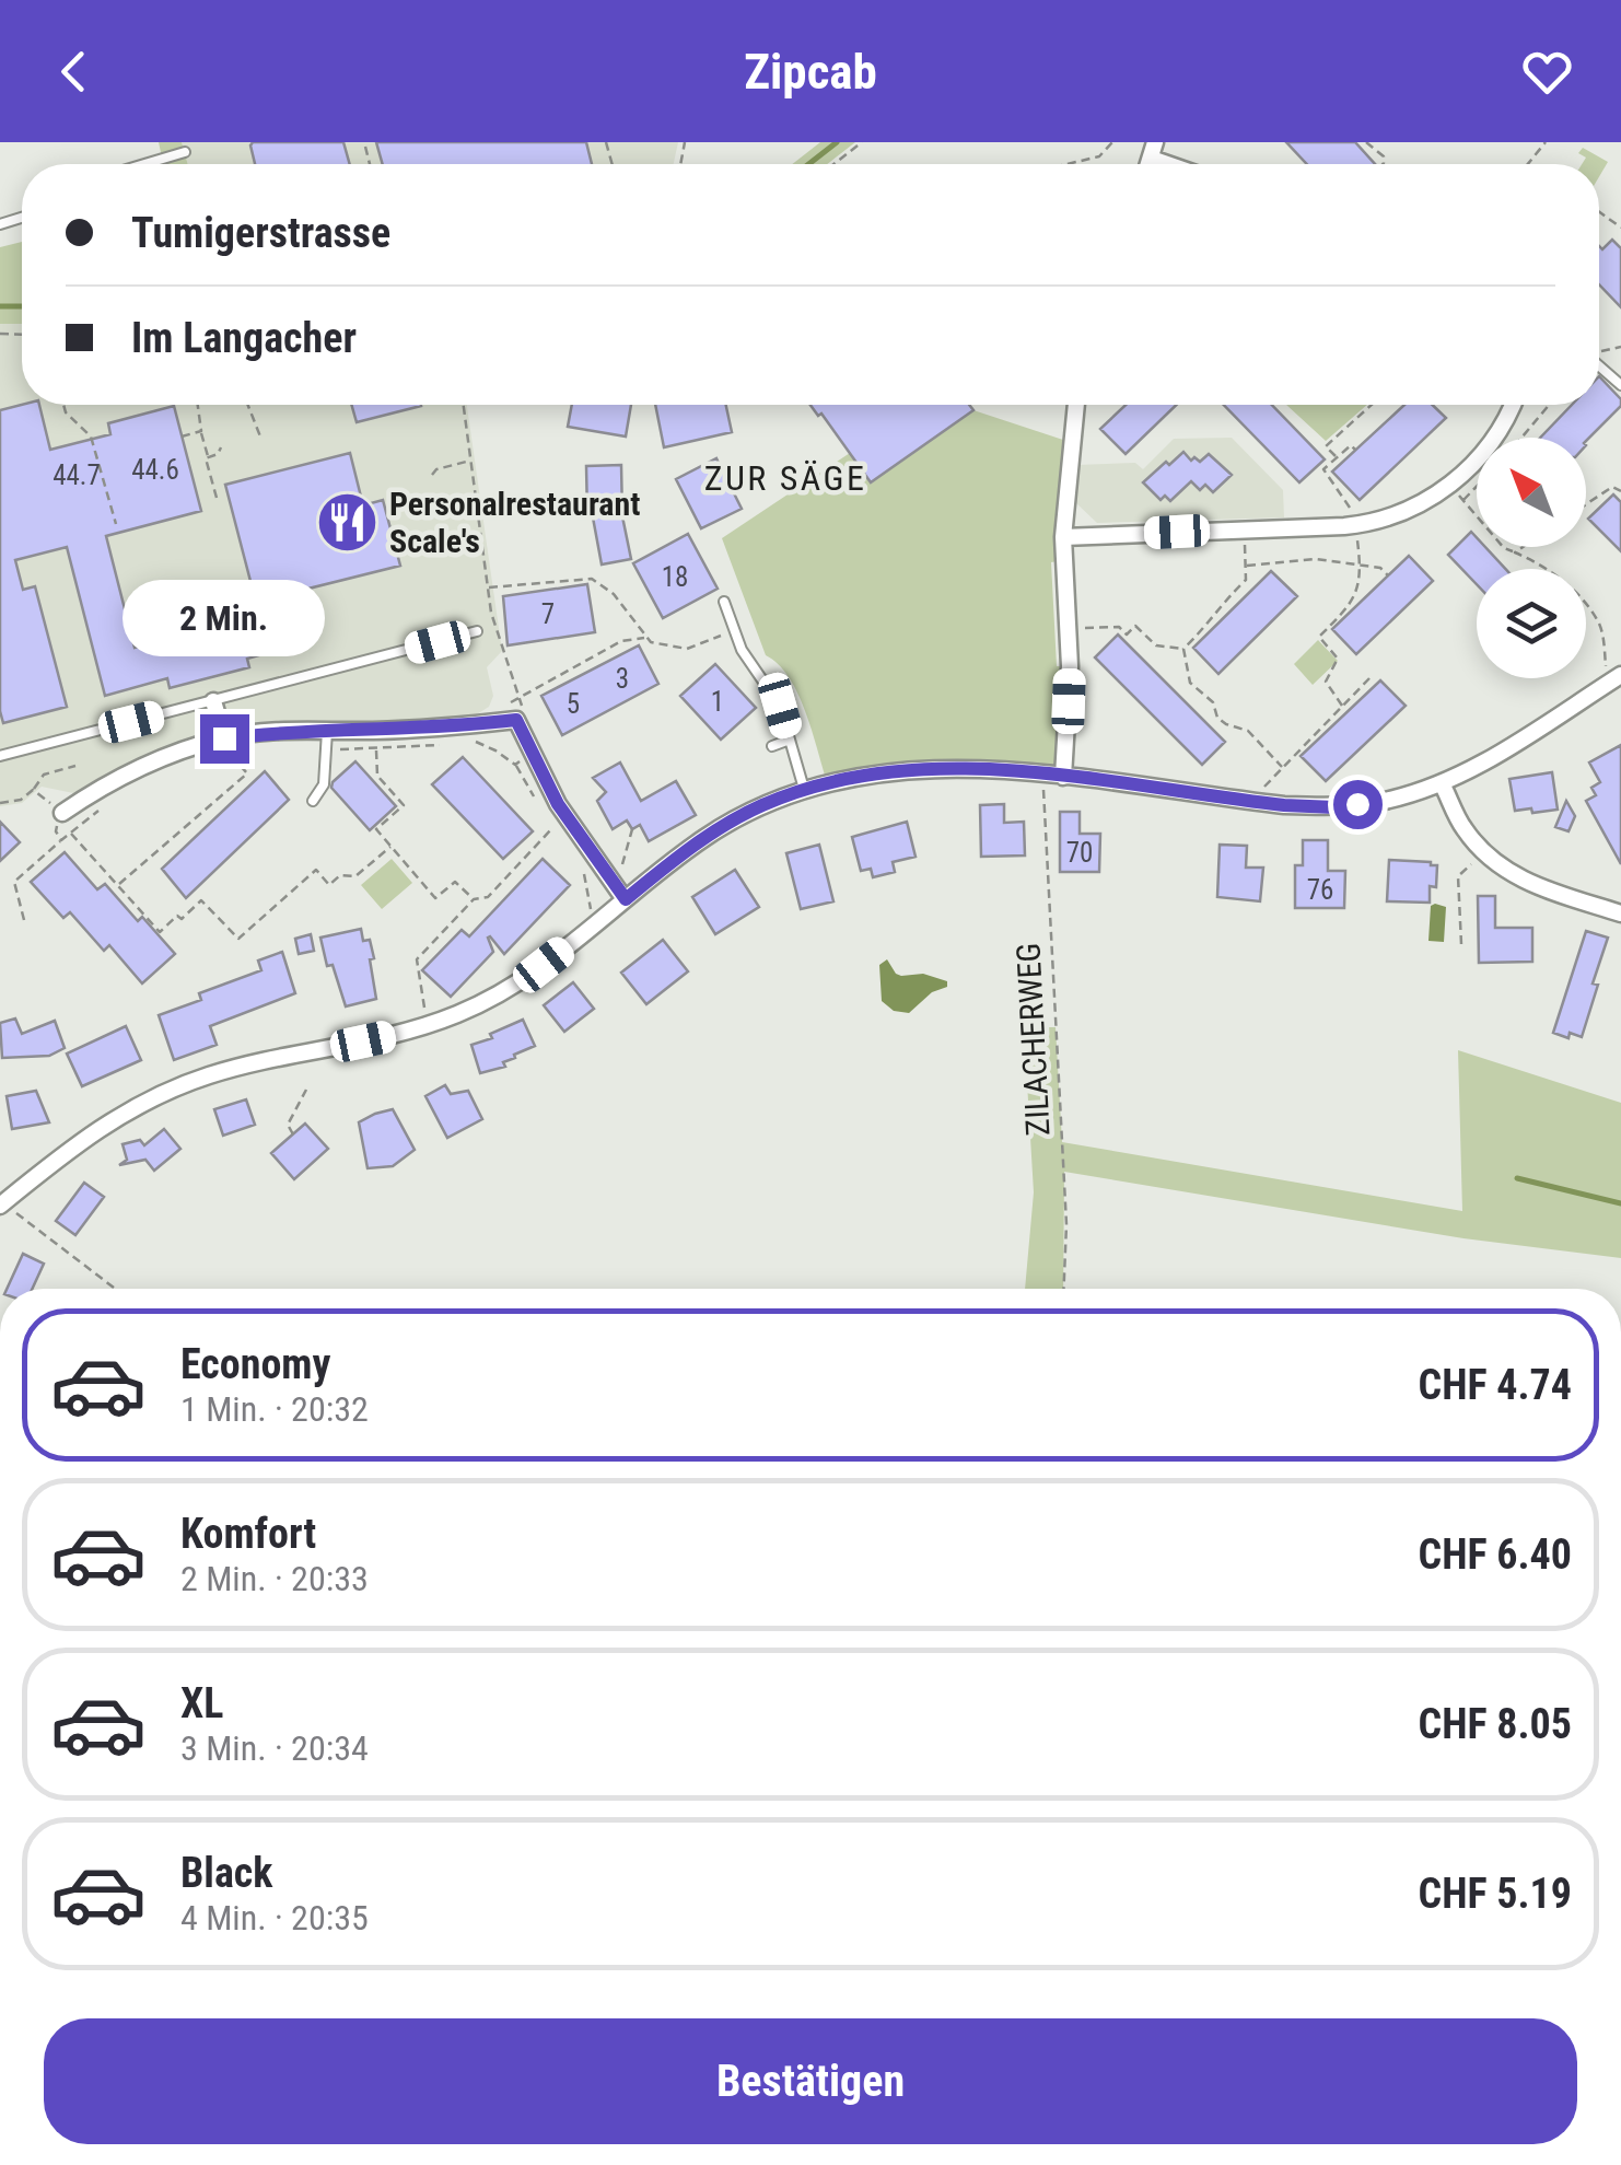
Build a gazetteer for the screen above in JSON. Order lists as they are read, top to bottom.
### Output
{
  "streets": {
    "path": ["ZILACHERWEG"]
  },
  "districts": ["ZUR SÄGE"],
  "places": {
    "restaurant": ["Personalrestaurant Scale's"]
  },
  "house_numbers": [
    "44.6",
    "44.7",
    "18",
    "7",
    "3",
    "1",
    "5",
    "70",
    "76"
  ],
  "north": "top left",
  "page": {
    "header": "Zipcab",
    "banner": ["Tumigerstrasse", "Im Langacher"],
    "bubble": "2 Min.",
    "list": [
      {
        "name": "Economy",
        "note": "1 Min. · 20:32",
        "value": "CHF 4.74"
      },
      {
        "name": "Komfort",
        "note": "2 Min. · 20:33",
        "value": "CHF 6.40"
      },
      {
        "name": "XL",
        "note": "3 Min. · 20:34",
        "value": "CHF 8.05"
      },
      {
        "name": "Black",
        "note": "4 Min. · 20:35",
        "value": "CHF 5.19"
      }
    ],
    "buttons": "Bestätigen"
  }
}
